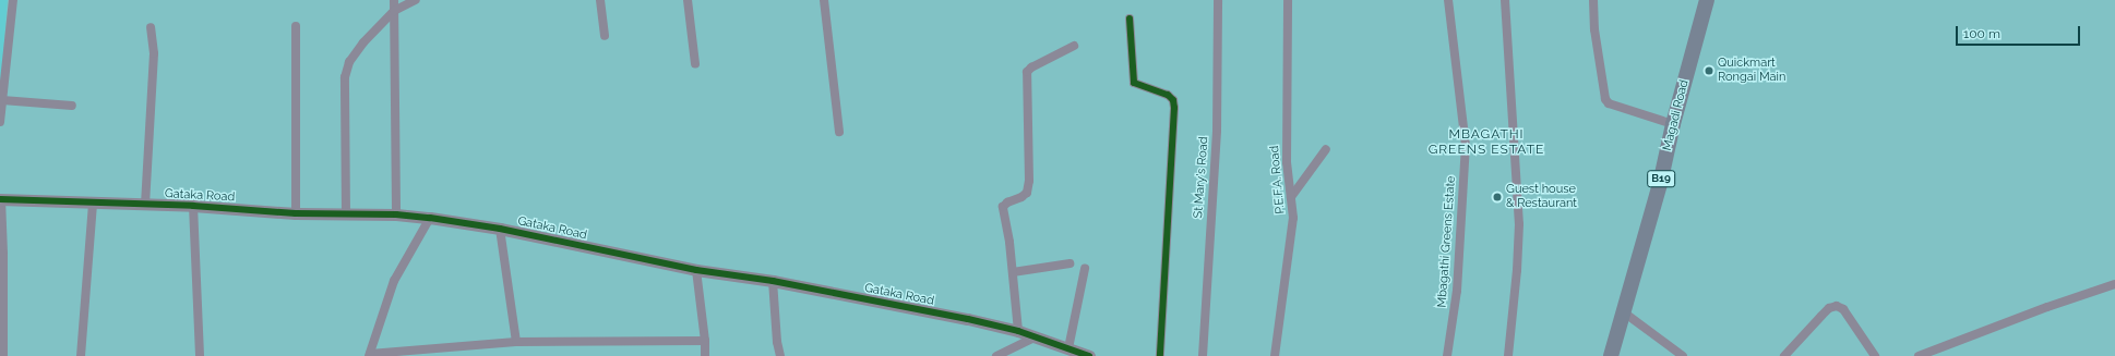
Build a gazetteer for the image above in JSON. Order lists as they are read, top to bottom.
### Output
{
  "streets": {
    "highway": ["Magadi Road", "B19"],
    "street": [
      "St Mary's Road",
      "P.E.F.A. Road",
      "Gataka Road",
      "Mbagathi Greens Estate"
    ]
  },
  "districts": ["MBAGATHI GREENS ESTATE"],
  "places": ["Quickmart Rongai Main", "Guest house & Restaurant"],
  "scale_bar": "100 m"
}
